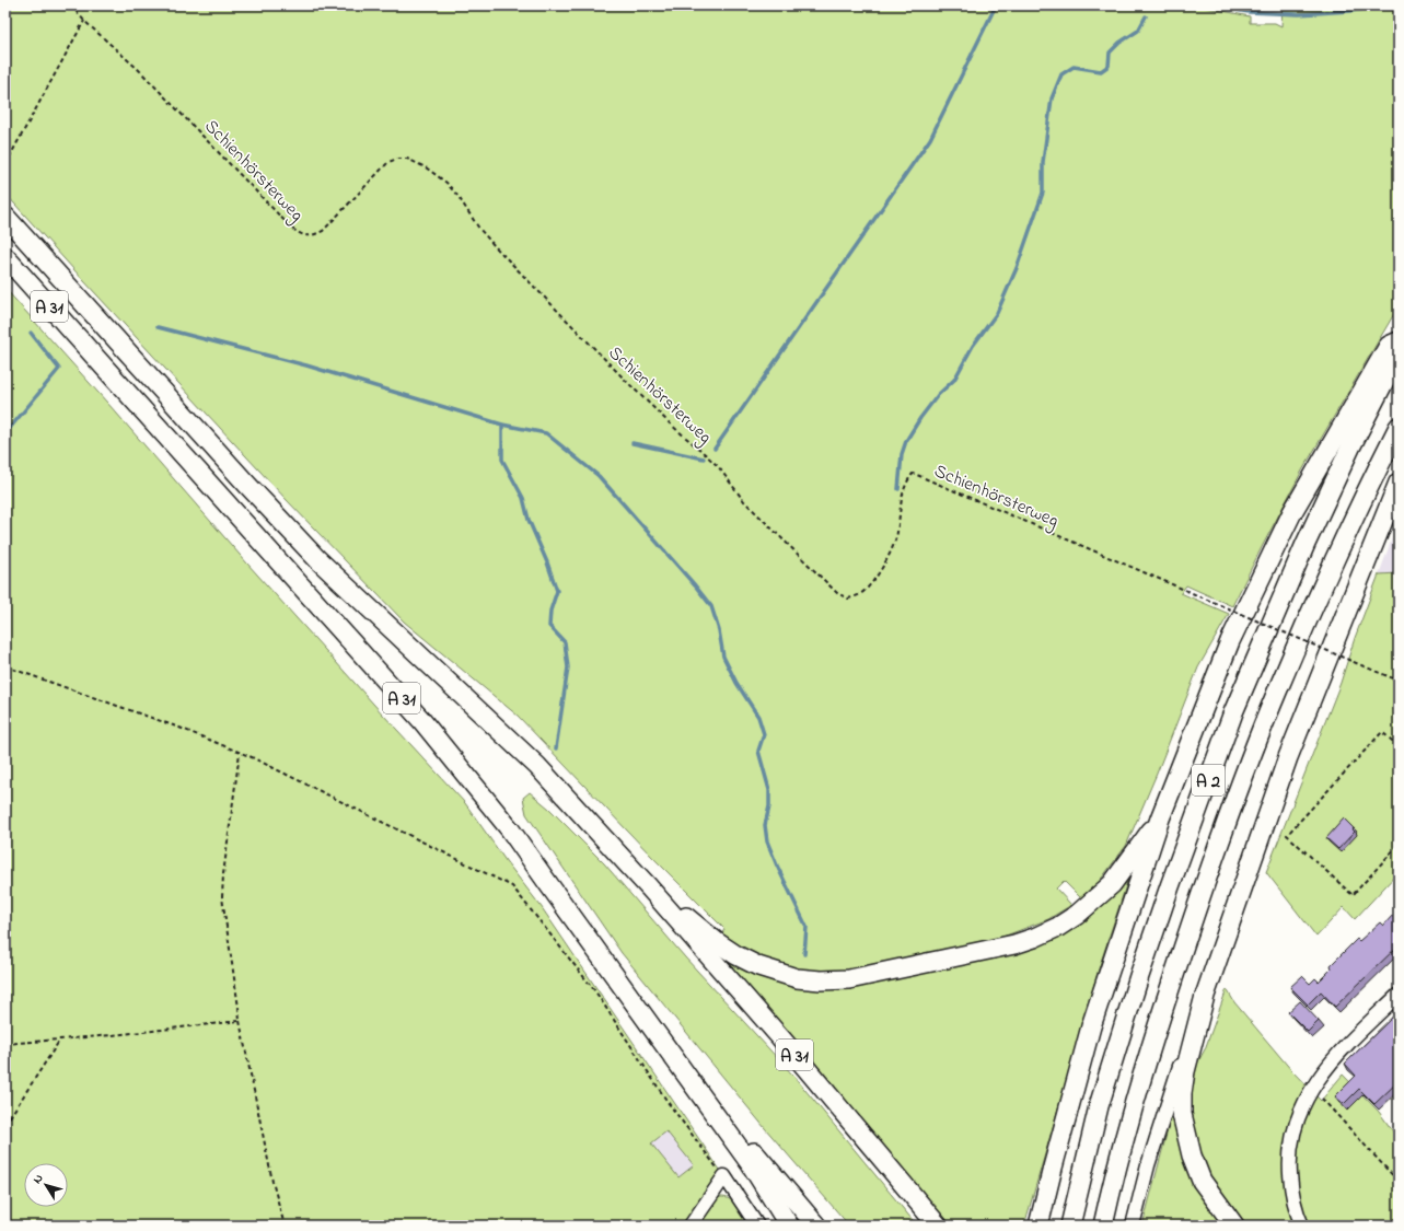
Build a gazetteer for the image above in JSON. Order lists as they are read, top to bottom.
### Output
{
  "streets": {
    "highway": ["A 31", "A 2"],
    "path": ["Schienhörsterweg"]
  },
  "north": "top left"
}
